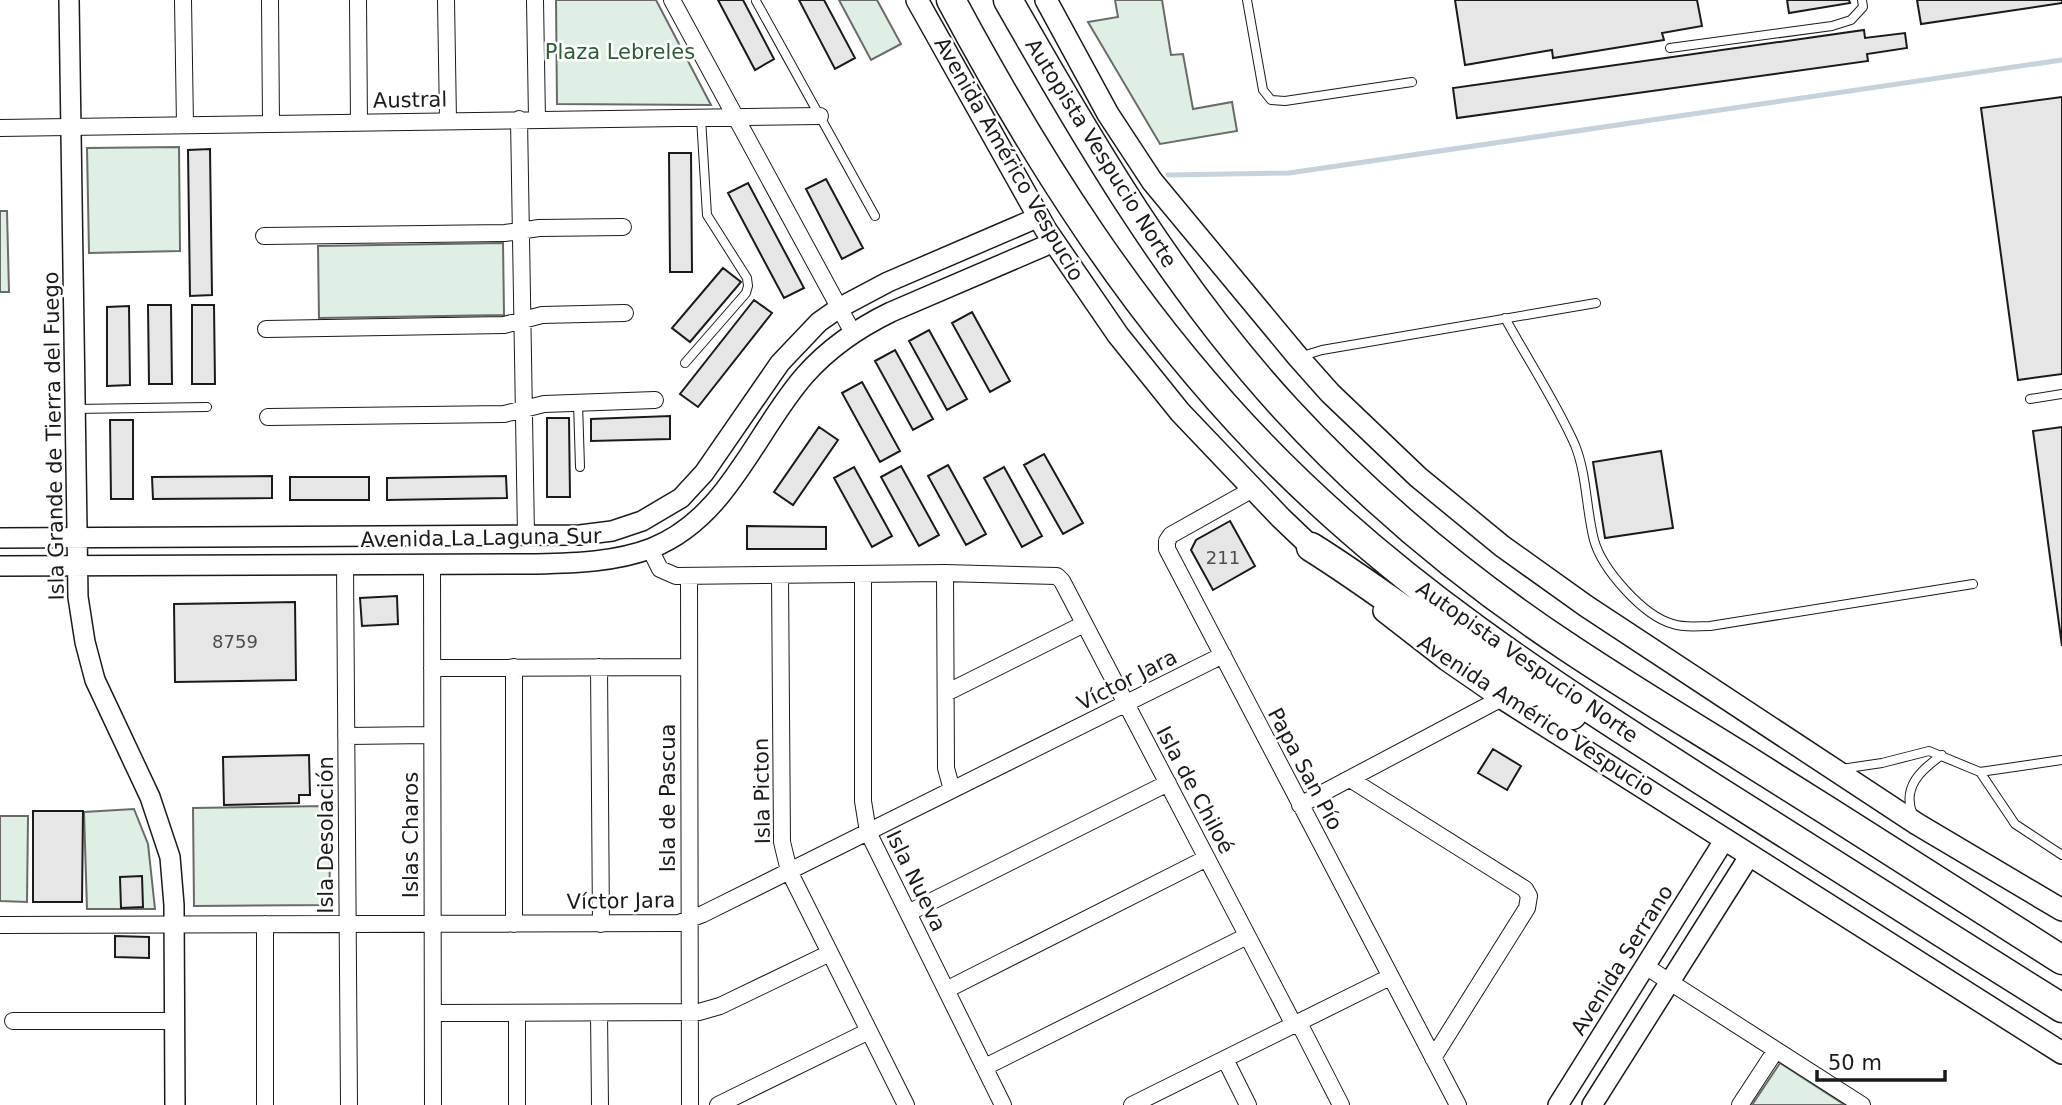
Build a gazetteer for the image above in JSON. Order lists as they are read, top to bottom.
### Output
{
  "streets": {
    "highway": ["Autopista Vespucio Norte"],
    "main road": ["Avenida Américo Vespucio"],
    "street": [
      "Austral",
      "Isla Grande de Tierra del Fuego",
      "Avenida La Laguna Sur",
      "Víctor Jara",
      "Papa San Pío",
      "Isla de Chiloé",
      "Isla Picton",
      "Isla de Pascua",
      "Isla Desolación",
      "Islas Charos",
      "Isla Nueva",
      "Avenida Serrano"
    ]
  },
  "crossings": [
    ["Austral", "Isla Grande de Tierra del Fuego"],
    ["Avenida Américo Vespucio", "Avenida La Laguna Sur"],
    ["Avenida Américo Vespucio", "Papa San Pío"],
    ["Avenida Américo Vespucio", "Avenida Serrano"],
    ["Isla Grande de Tierra del Fuego", "Avenida La Laguna Sur"],
    ["Isla Grande de Tierra del Fuego", "Víctor Jara"],
    ["Avenida La Laguna Sur", "Isla Desolación"],
    ["Avenida La Laguna Sur", "Islas Charos"],
    ["Víctor Jara", "Papa San Pío"],
    ["Víctor Jara", "Isla de Chiloé"],
    ["Víctor Jara", "Isla Picton"],
    ["Víctor Jara", "Isla de Pascua"],
    ["Víctor Jara", "Isla Desolación"],
    ["Víctor Jara", "Islas Charos"],
    ["Víctor Jara", "Isla Nueva"]
  ],
  "parks": ["Plaza Lebreles"],
  "house_numbers": ["211", "8759"],
  "scale_bar": "50 m"
}
